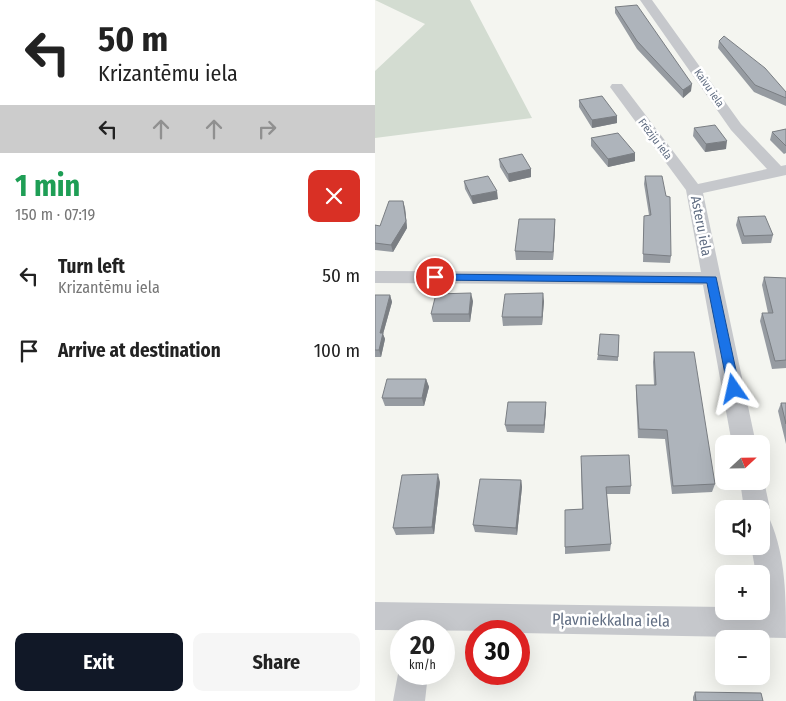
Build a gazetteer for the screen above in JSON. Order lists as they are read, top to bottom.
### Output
{
  "streets": {
    "street": [
      "Kaivu iela",
      "Frēziju iela",
      "Asteru iela",
      "Pļavniekkalna iela"
    ]
  },
  "crossings": [
    ["Kaivu iela", "Asteru iela"],
    ["Frēziju iela", "Asteru iela"]
  ],
  "north": "right",
  "page": {
    "turn": ["50 m", "Krizantēmu iela"],
    "heading": ["1 min", "150 m · 07:19"],
    "list": [
      {
        "name": "Turn left",
        "note": "Krizantēmu iela",
        "value": "50 m"
      },
      {
        "name": "Arrive at destination",
        "value": "100 m"
      }
    ],
    "map_buttons": ["+", "−"],
    "speed": "20 km/h",
    "limit": "30",
    "buttons": ["Exit", "Share"]
  }
}
